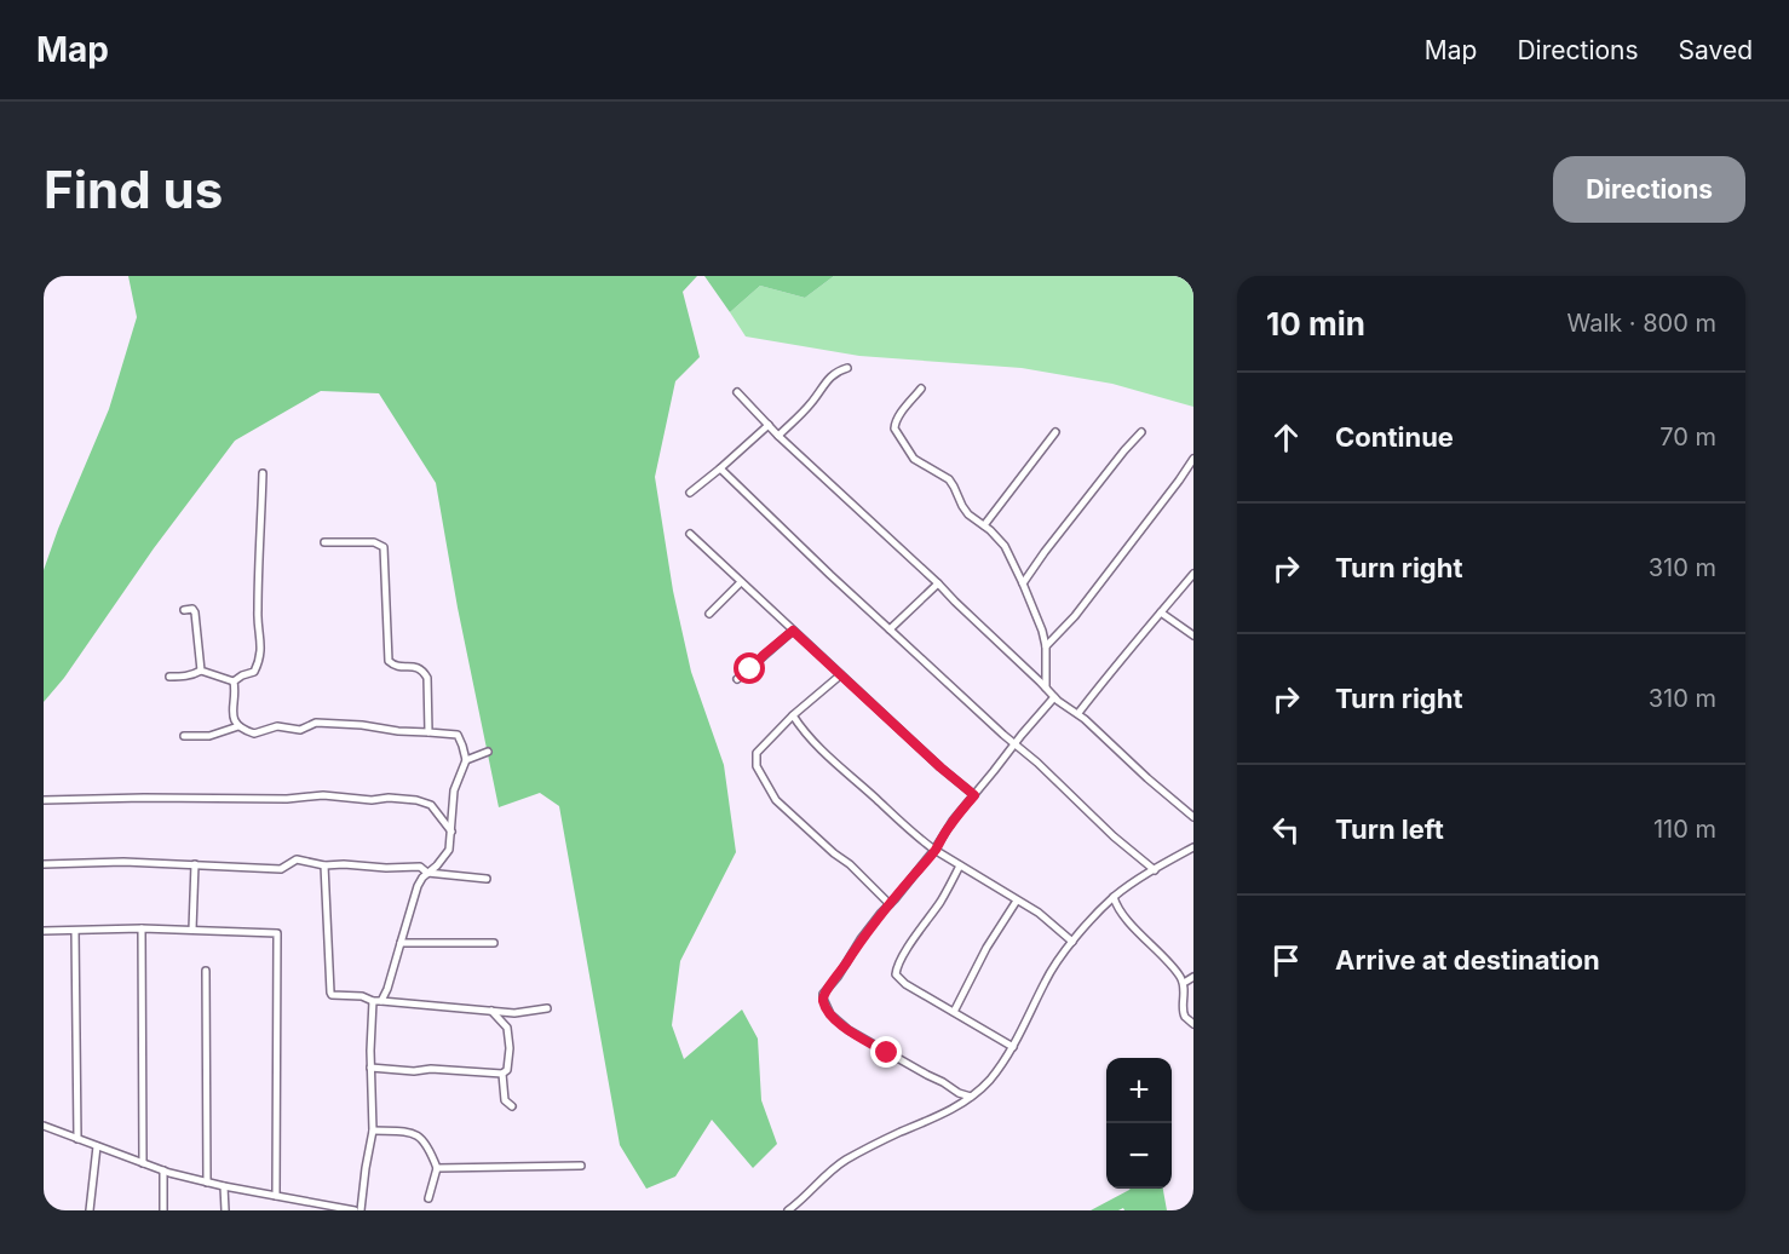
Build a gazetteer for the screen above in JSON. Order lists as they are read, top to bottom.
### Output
{
  "page": {
    "header": "Map",
    "nav": ["Map", "Directions", "Saved"],
    "buttons": "Directions",
    "title": "Find us",
    "heading": ["10 min", "Walk · 800 m"],
    "list": [
      ["Continue", "70 m"],
      ["Turn right", "310 m"],
      ["Turn right", "310 m"],
      ["Turn left", "110 m"],
      "Arrive at destination"
    ],
    "map_buttons": ["+", "−"]
  }
}
